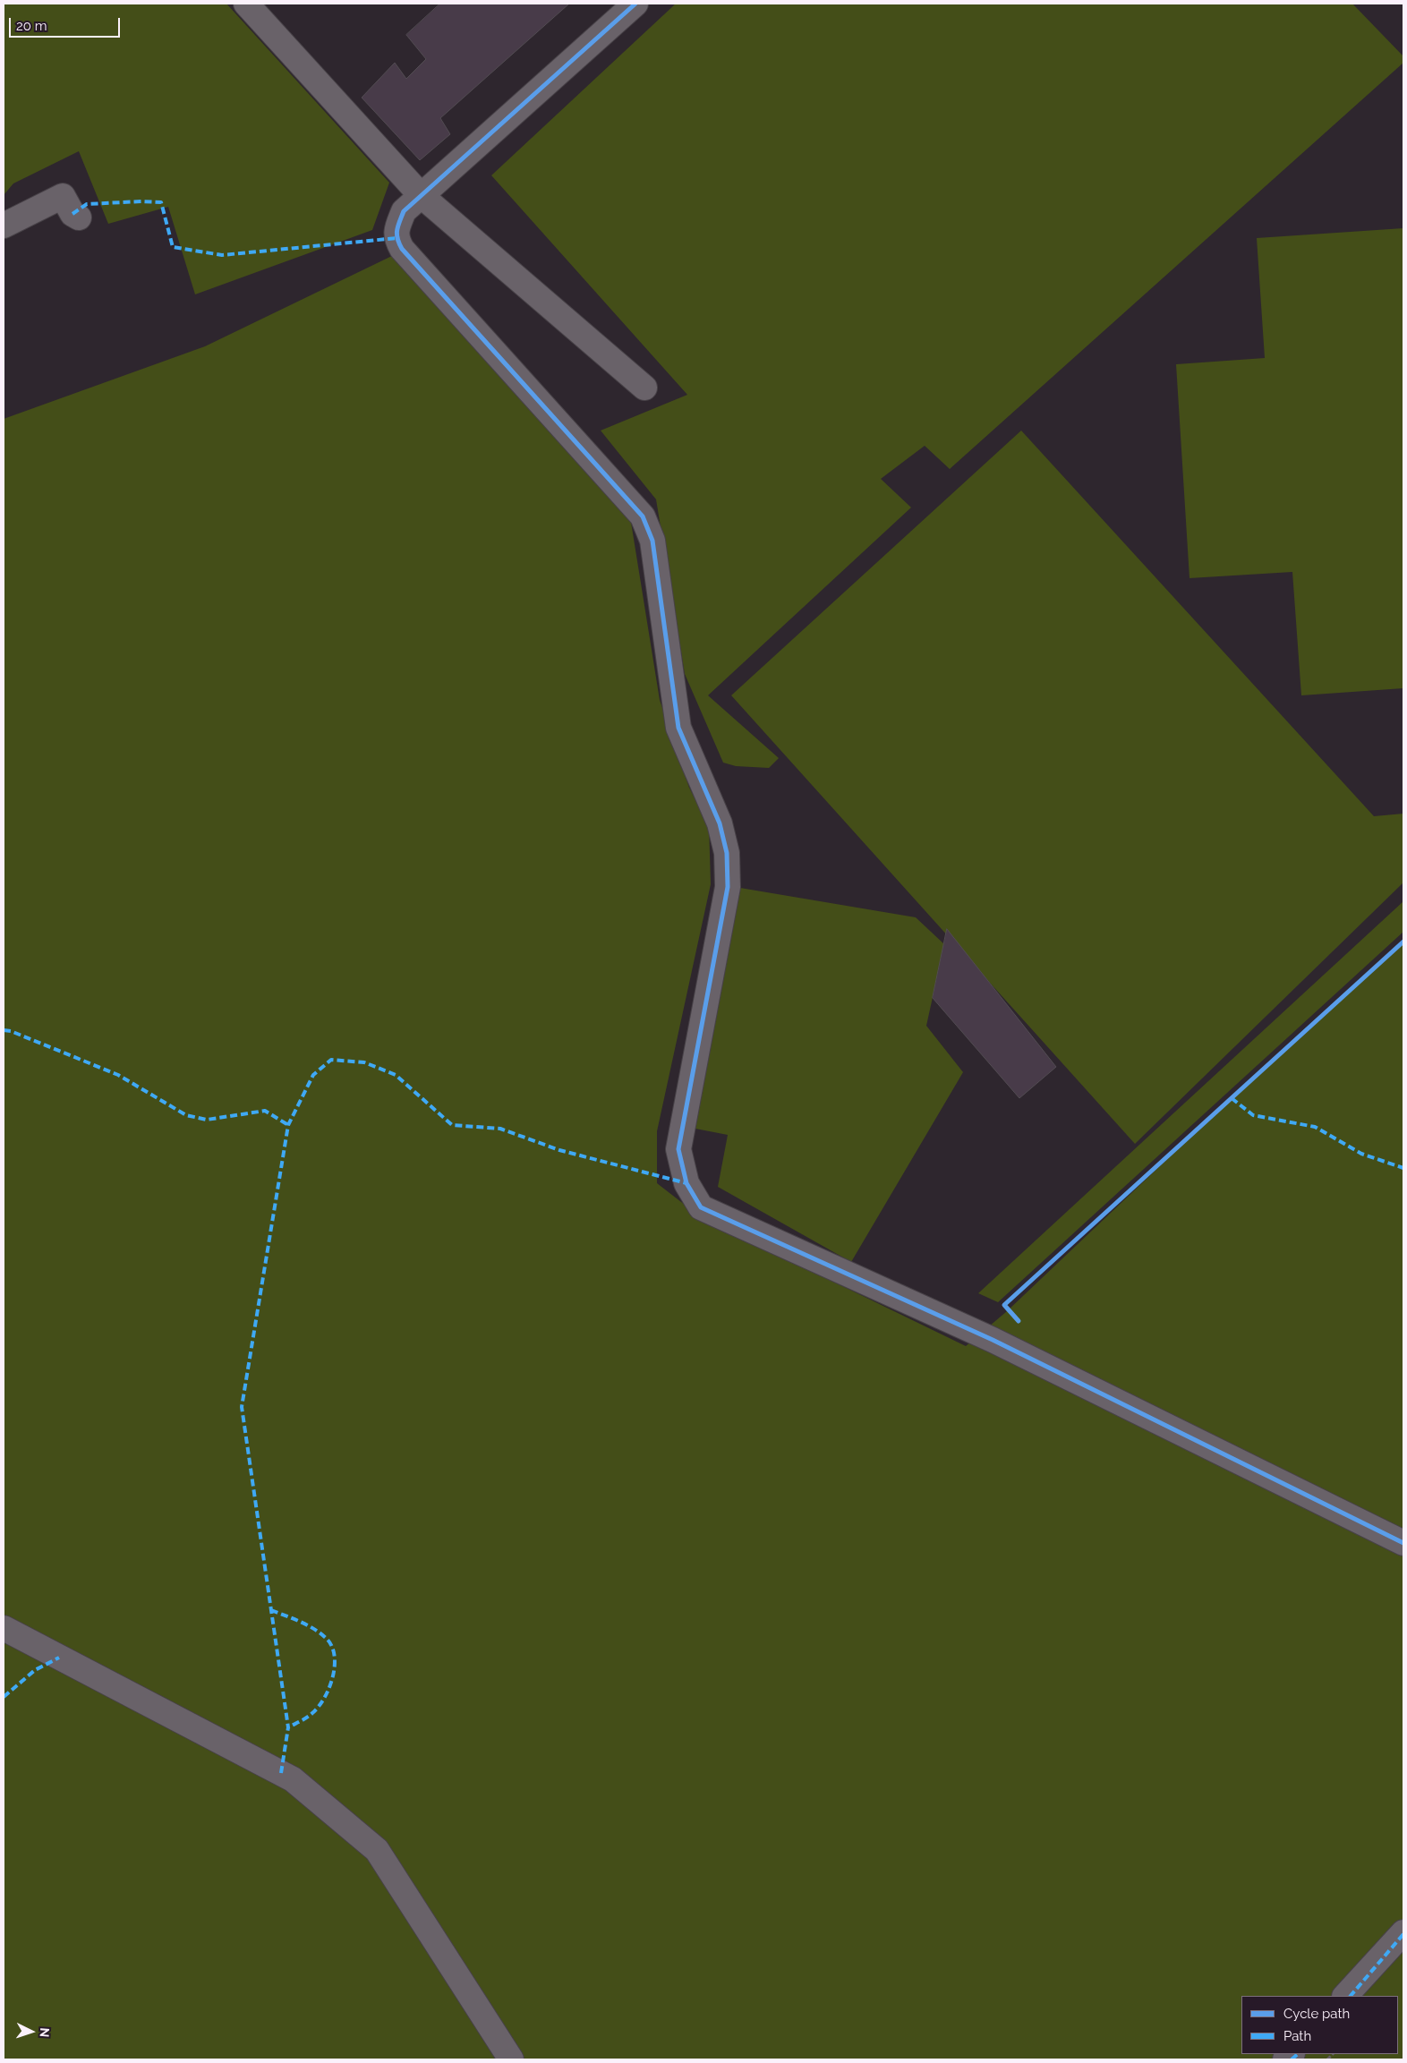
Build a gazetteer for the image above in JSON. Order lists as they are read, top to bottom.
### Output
{
  "legend": ["Cycle path", "Path"],
  "scale_bar": "20 m",
  "north": "right"
}
